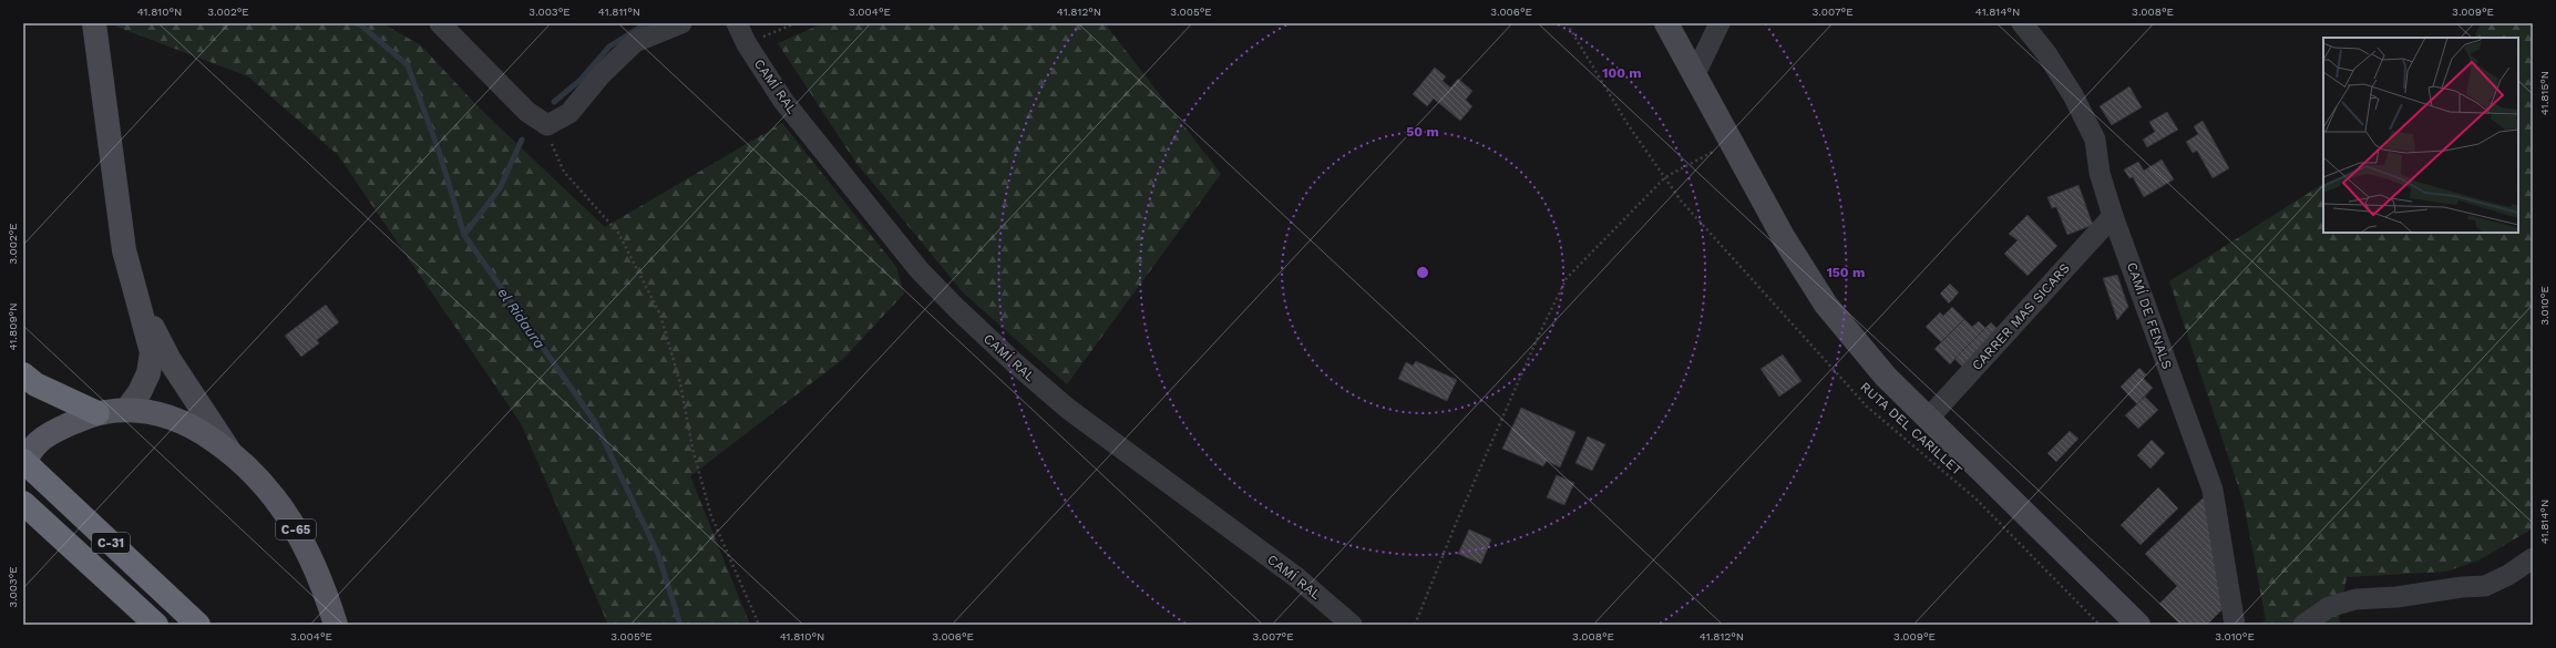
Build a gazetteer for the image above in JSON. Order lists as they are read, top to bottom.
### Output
{
  "streets": {
    "highway": ["C-31"],
    "main road": ["C-65"],
    "street": ["CAMÍ RAL", "CAMÍ DE FENALS", "CARRER MAS SICARS"],
    "path": ["RUTA DEL CARILLET"]
  },
  "crossings": [
    ["CAMÍ DE FENALS", "CARRER MAS SICARS"],
    ["C-65", "C-31"]
  ],
  "water": ["el Ridaura"],
  "coordinates": [
    "41.810°N",
    "3.002°E",
    "3.003°E",
    "41.811°N",
    "3.004°E",
    "41.812°N",
    "3.005°E",
    "3.006°E",
    "3.007°E",
    "41.814°N",
    "3.008°E",
    "3.009°E",
    "41.815°N",
    "3.010°E",
    "41.809°N"
  ],
  "rings": ["100 m", "50 m", "150 m"]
}
